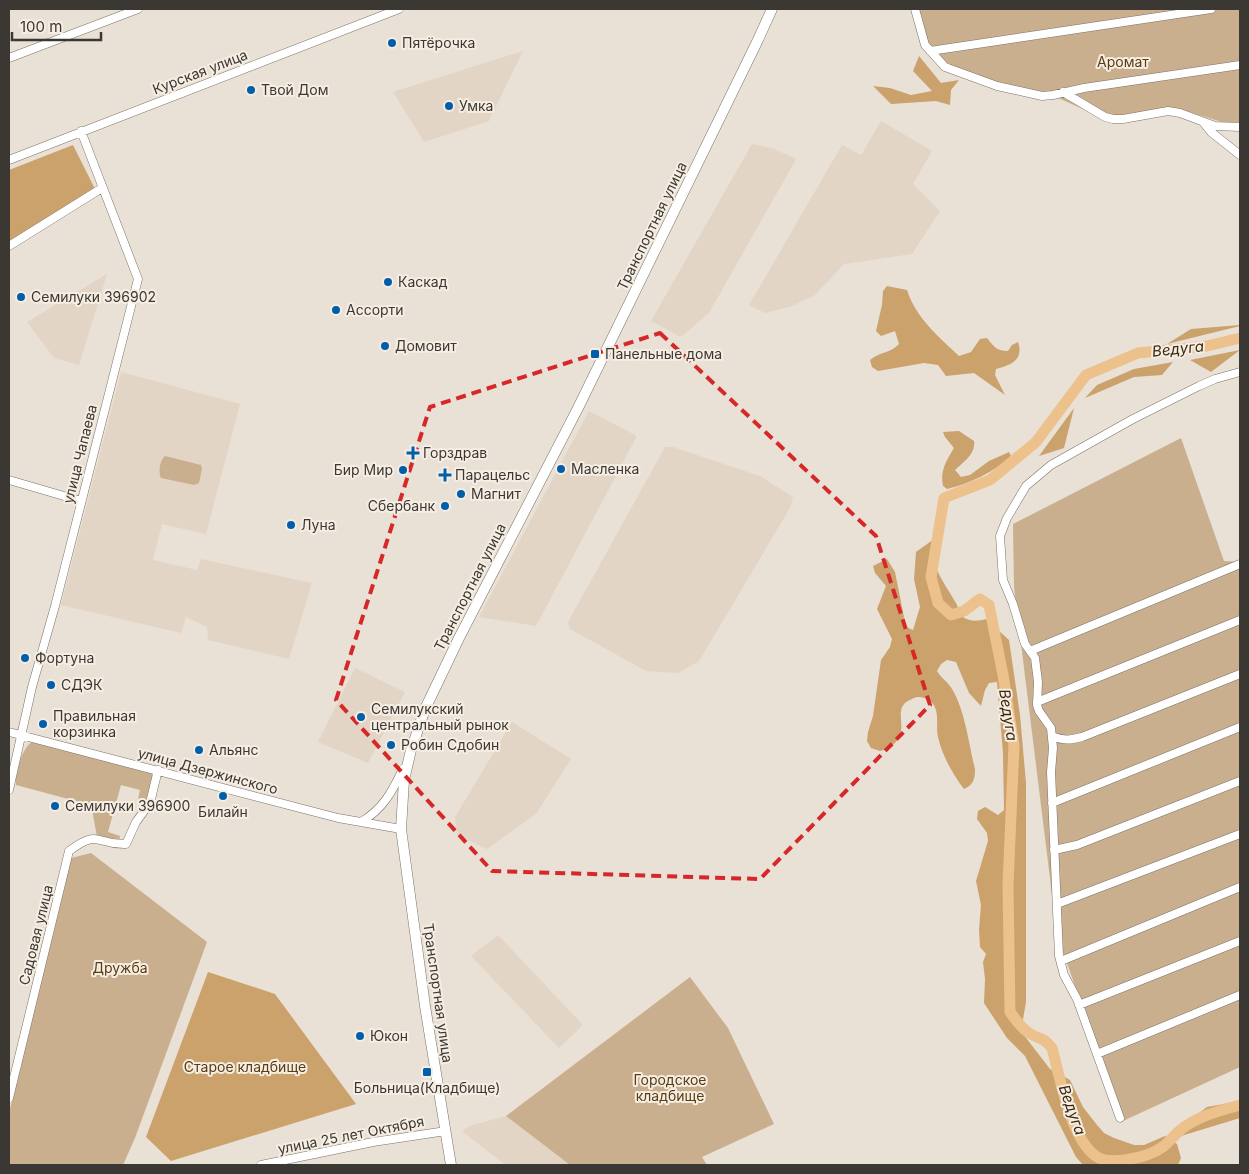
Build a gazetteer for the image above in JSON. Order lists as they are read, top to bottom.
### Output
{
  "streets": {
    "main road": ["Транспортная улица"],
    "street": [
      "Курская улица",
      "улица Чапаева",
      "улица Дзержинского",
      "Садовая улица",
      "улица 25 лет Октября"
    ]
  },
  "crossings": [
    ["Курская улица", "улица Чапаева"],
    ["Транспортная улица", "улица Дзержинского"],
    ["Транспортная улица", "улица 25 лет Октября"],
    ["улица Чапаева", "улица Дзержинского"],
    ["улица Дзержинского", "Садовая улица"]
  ],
  "water": ["Ведуга"],
  "parks": [
    "Аромат",
    "Дружба",
    "Старое кладбище",
    "Городское кладбище"
  ],
  "places": {
    "other": [
      "Пятёрочка",
      "Твой Дом",
      "Умка",
      "Каскад",
      "Семилуки 396902",
      "Ассорти",
      "Домовит",
      "Масленка",
      "Бир Мир",
      "Магнит",
      "Сбербанк",
      "Луна",
      "Фортуна",
      "СДЭК",
      "Семилукский центральный рынок",
      "Правильная корзинка",
      "Робин Сдобин",
      "Альянс",
      "Билайн",
      "Семилуки 396900",
      "Юкон"
    ],
    "transit": ["Панельные дома", "Больница(Кладбище)"],
    "health": ["Горздрав", "Парацельс"]
  },
  "scale_bar": "100 m"
}
